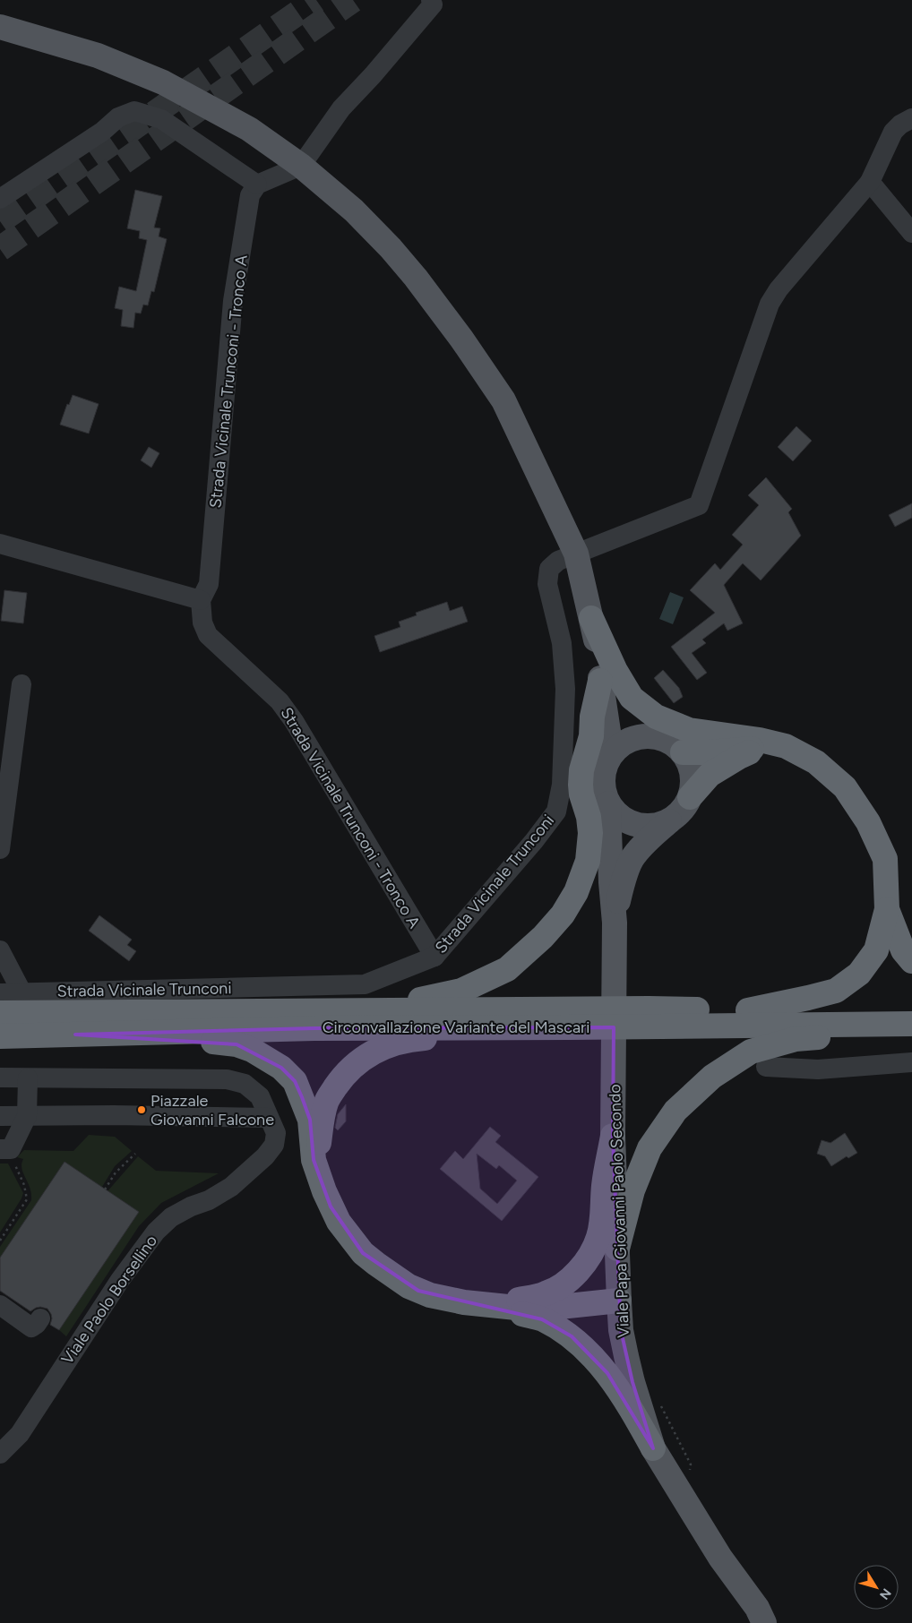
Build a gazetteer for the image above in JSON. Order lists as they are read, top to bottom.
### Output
{
  "streets": {
    "highway": ["Circonvallazione Variante del Mascari"],
    "main road": ["Viale Papa Giovanni Paolo Secondo"],
    "street": ["Strada Vicinale Trunconi - Tronco A", "Strada Vicinale Trunconi", "Viale Paolo Borsellino"]
  },
  "crossings": [
    ["Strada Vicinale Trunconi - Tronco A", "Strada Vicinale Trunconi"]
  ],
  "places": ["Piazzale Giovanni Falcone"],
  "north": "bottom right"
}
